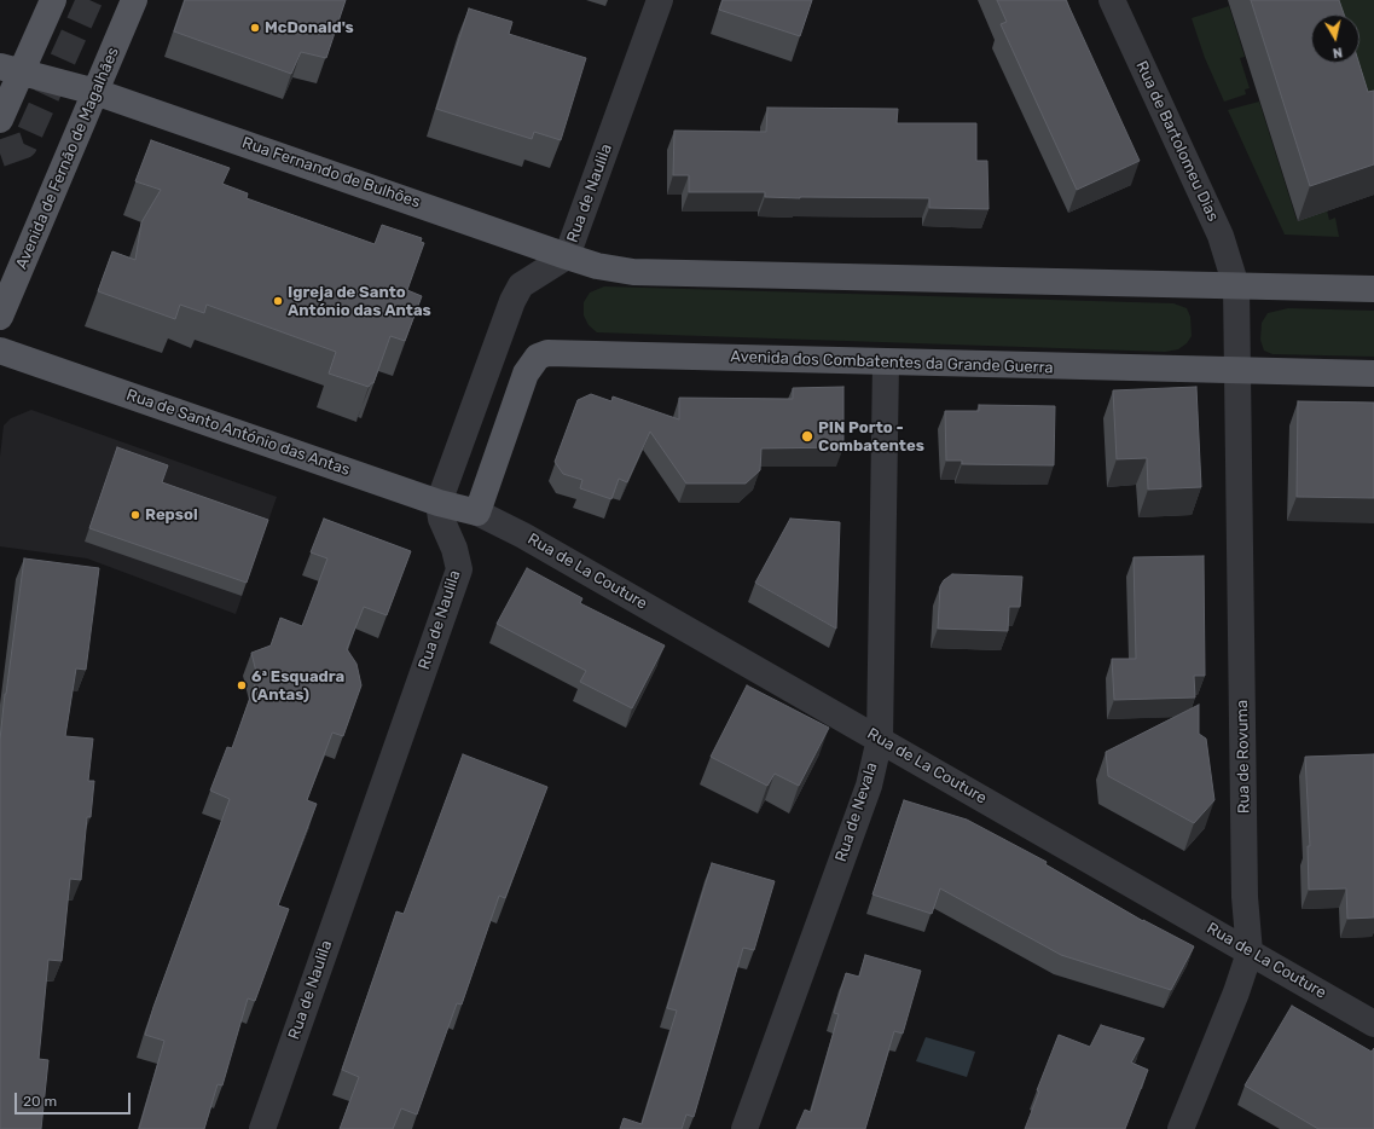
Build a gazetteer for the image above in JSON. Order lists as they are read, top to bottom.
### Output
{
  "streets": {
    "main road": [
      "Avenida de Fernão de Magalhães",
      "Rua Fernando de Bulhões",
      "Avenida dos Combatentes da Grande Guerra",
      "Rua de Santo António das Antas"
    ],
    "street": [
      "Rua de Bartolomeu Dias",
      "Rua de Naulila",
      "Rua de La Couture",
      "Rua de Rovuma",
      "Rua de Nevala"
    ]
  },
  "crossings": [
    ["Avenida de Fernão de Magalhães", "Rua Fernando de Bulhões"],
    ["Rua Fernando de Bulhões", "Rua de Naulila"],
    ["Rua de Naulila", "Rua de Santo António das Antas"],
    ["Avenida dos Combatentes da Grande Guerra", "Rua de Santo António das Antas"],
    ["Avenida dos Combatentes da Grande Guerra", "Rua de La Couture"],
    ["Avenida dos Combatentes da Grande Guerra", "Rua de Rovuma"],
    ["Avenida dos Combatentes da Grande Guerra", "Rua de Nevala"],
    ["Rua de Santo António das Antas", "Rua de La Couture"],
    ["Rua de La Couture", "Rua de Rovuma"],
    ["Rua de La Couture", "Rua de Nevala"]
  ],
  "places": [
    "McDonald's",
    "Igreja de Santo António das Antas",
    "PIN Porto - Combatentes",
    "Repsol",
    "6ª Esquadra (Antas)"
  ],
  "scale_bar": "20 m",
  "north": "bottom"
}
